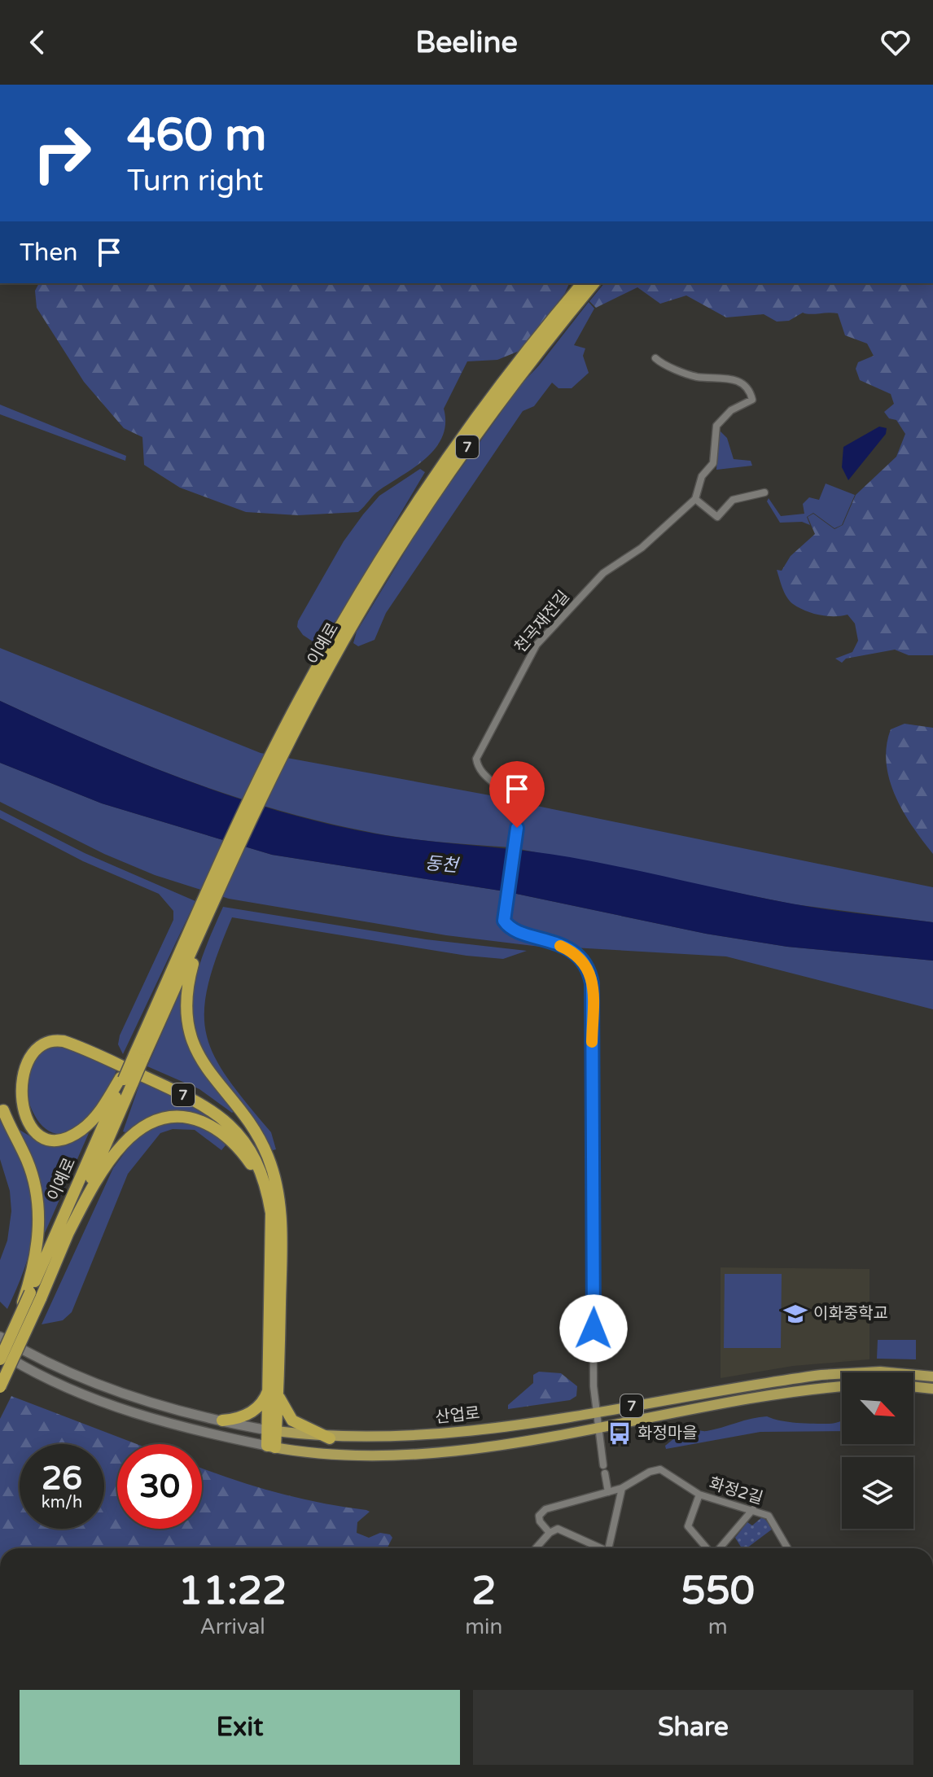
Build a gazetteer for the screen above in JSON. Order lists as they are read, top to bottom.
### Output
{
  "streets": {
    "highway": ["7", "이예로"],
    "main road": ["산업로"],
    "street": ["천곡재전길", "화정2길"]
  },
  "crossings": [
    ["7", "이예로"],
    ["7", "산업로"],
    ["천곡재전길", "산업로"]
  ],
  "water": ["동천"],
  "places": {
    "school or university": ["이화중학교"],
    "bus stop": ["화정마을"]
  },
  "north": "bottom right",
  "page": {
    "header": "Beeline",
    "turn": ["460 m", "Turn right"],
    "then": "Then",
    "speed": "26 km/h",
    "limit": "30",
    "eta": [
      "11:22",
      "Arrival",
      "2",
      "min",
      "550",
      "m"
    ],
    "buttons": ["Exit", "Share"]
  }
}
